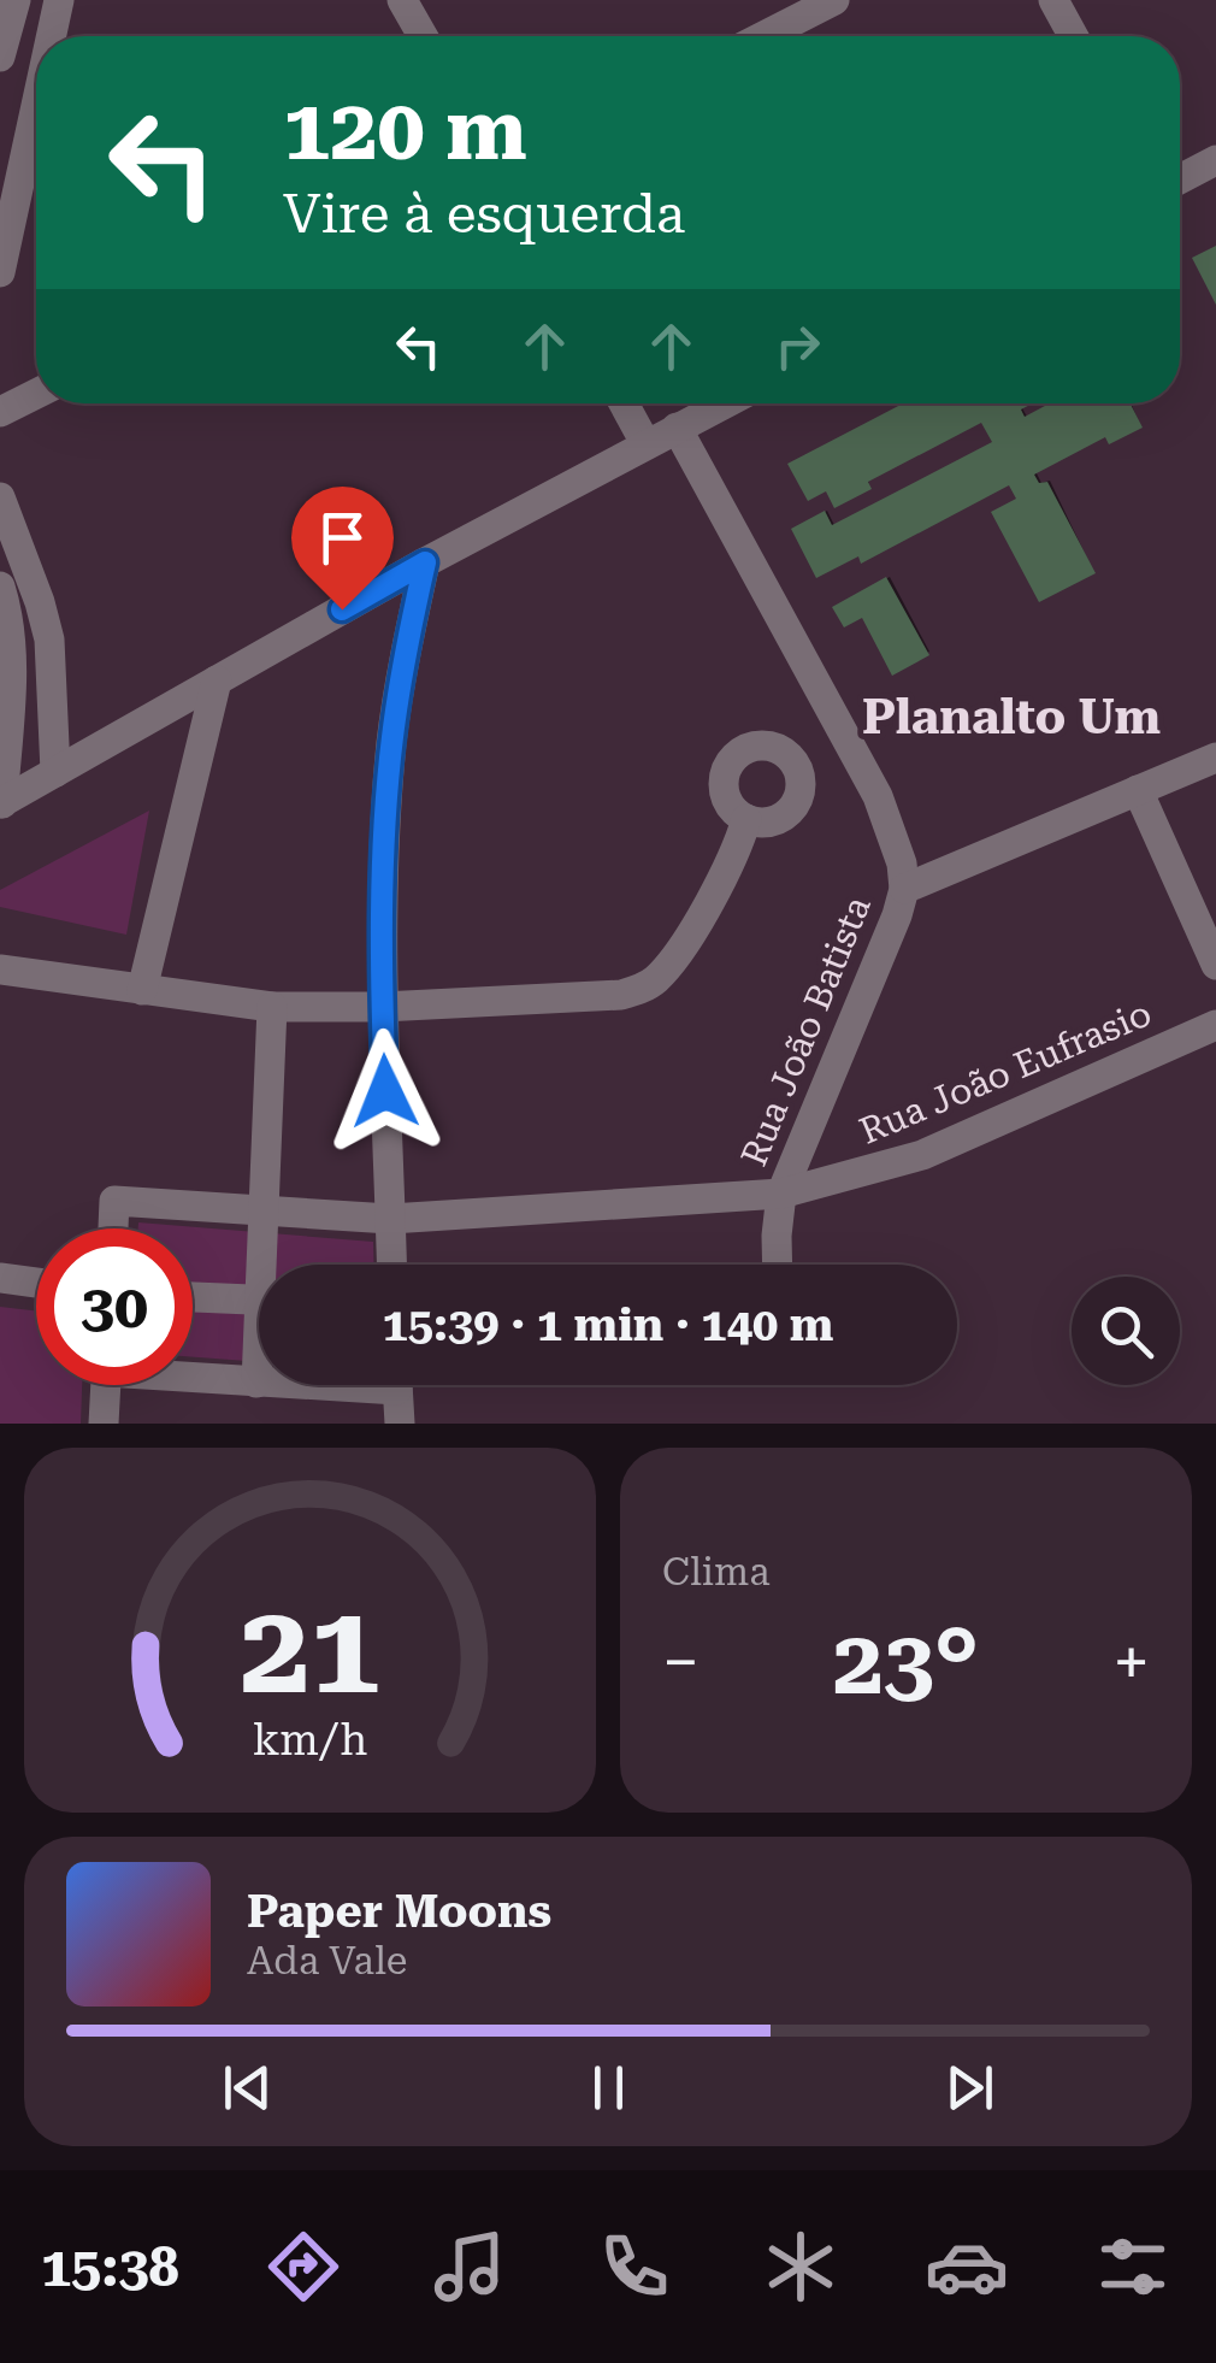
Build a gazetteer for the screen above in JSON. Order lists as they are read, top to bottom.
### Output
{
  "streets": {
    "street": ["Rua João Batista", "Rua João Eufrasio"]
  },
  "crossings": [
    ["Rua João Batista", "Rua João Eufrasio"]
  ],
  "districts": ["Planalto Um"],
  "page": {
    "turn": ["120 m", "Vire à esquerda"],
    "limit": "30",
    "trip": "15:39 · 1 min · 140 m",
    "tile": "Clima",
    "heat": ["−", "23°", "+"],
    "song": ["Paper Moons", "Ada Vale"],
    "tabs": "15:38",
    "gauge": ["21", "km/h"]
  }
}
